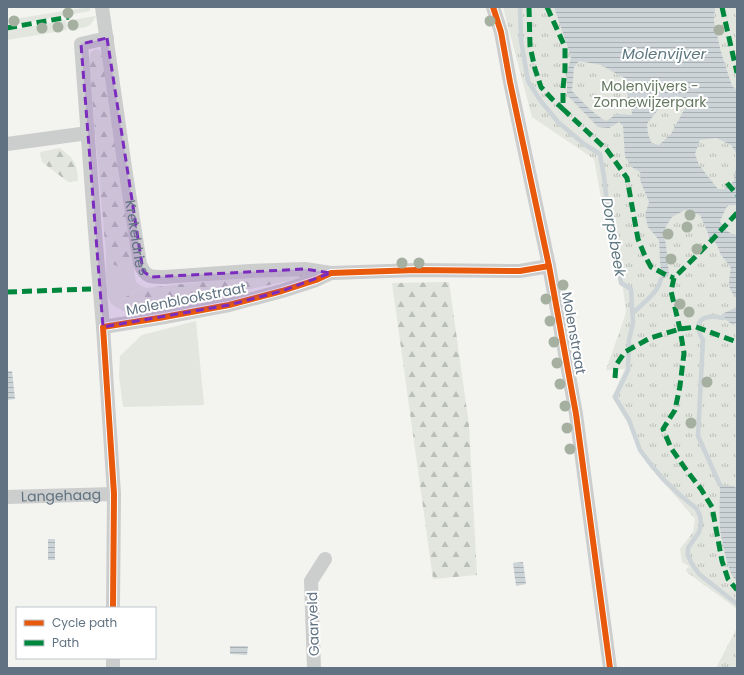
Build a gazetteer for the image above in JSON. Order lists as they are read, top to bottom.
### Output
{
  "streets": {
    "street": [
      "Krekeldries",
      "Molenblookstraat",
      "Molenstraat",
      "Langehaag",
      "Gaarveld"
    ]
  },
  "crossings": [
    ["Krekeldries", "Molenblookstraat"],
    ["Molenblookstraat", "Molenstraat"]
  ],
  "water": ["Molenvijver", "Dorpsbeek"],
  "parks": ["Molenvijvers - Zonnewijzerpark"],
  "legend": ["Cycle path", "Path"]
}
